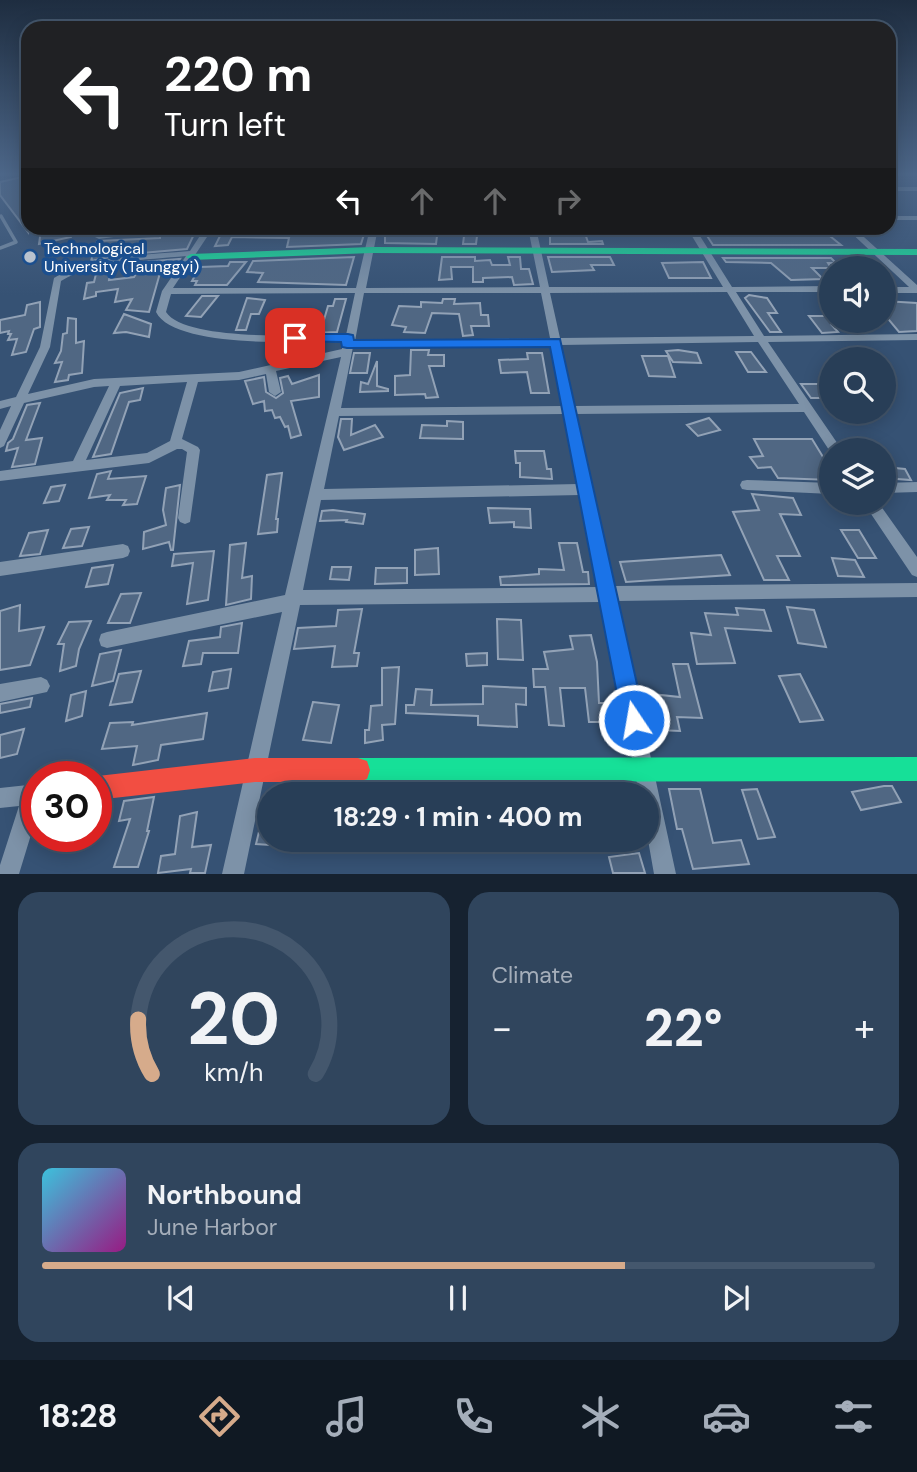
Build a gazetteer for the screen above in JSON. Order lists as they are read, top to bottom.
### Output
{
  "places": ["Technological University (Taunggyi)"],
  "page": {
    "turn": ["220 m", "Turn left"],
    "limit": "30",
    "trip": "18:29 · 1 min · 400 m",
    "tile": "Climate",
    "heat": ["−", "22°", "+"],
    "song": ["Northbound", "June Harbor"],
    "tabs": "18:28",
    "gauge": ["20", "km/h"]
  }
}
